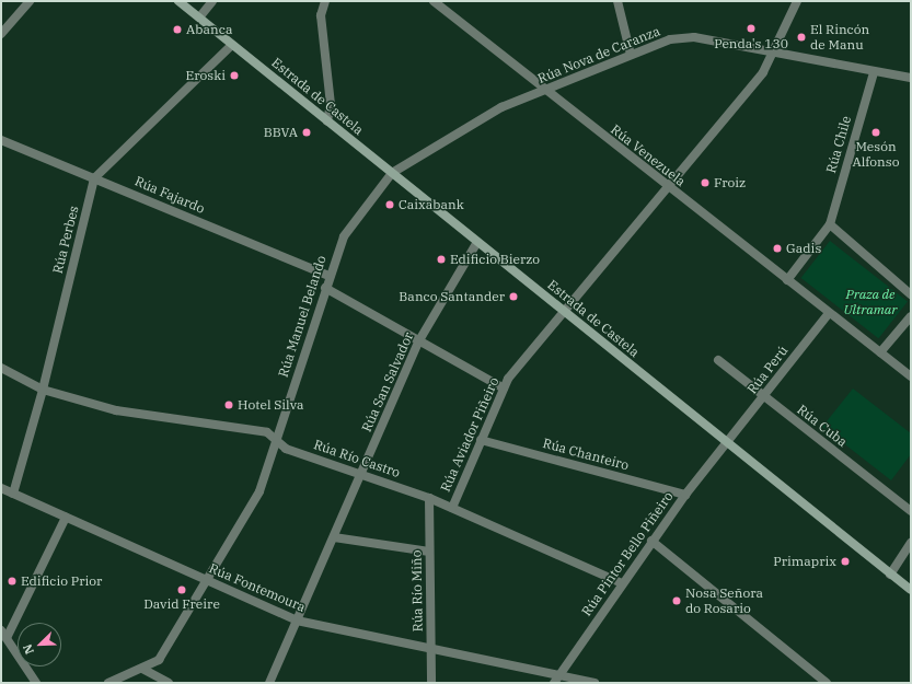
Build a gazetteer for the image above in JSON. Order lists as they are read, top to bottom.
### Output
{
  "streets": {
    "main road": ["Estrada de Castela"],
    "street": [
      "Rúa Nova de Caranza",
      "Rúa Chile",
      "Rúa Venezuela",
      "Rúa Fajardo",
      "Rúa Perbes",
      "Rúa Manuel Belando",
      "Rúa Perú",
      "Rúa San Salvador",
      "Rúa Cuba",
      "Rúa Aviador Piñeiro",
      "Rúa Chanteiro",
      "Rúa Río Castro",
      "Rúa Pintor Bello Piñeiro",
      "Rúa Fontemoura",
      "Rúa Río Miño"
    ]
  },
  "crossings": [
    ["Rúa Nova de Caranza", "Estrada de Castela"],
    ["Rúa Nova de Caranza", "Rúa Chile"],
    ["Rúa Nova de Caranza", "Rúa Venezuela"],
    ["Rúa Nova de Caranza", "Rúa Manuel Belando"],
    ["Rúa Nova de Caranza", "Rúa Aviador Piñeiro"],
    ["Estrada de Castela", "Rúa Manuel Belando"],
    ["Estrada de Castela", "Rúa Perú"],
    ["Estrada de Castela", "Rúa San Salvador"],
    ["Estrada de Castela", "Rúa Aviador Piñeiro"],
    ["Estrada de Castela", "Rúa Pintor Bello Piñeiro"],
    ["Rúa Venezuela", "Rúa Perú"],
    ["Rúa Venezuela", "Rúa Aviador Piñeiro"],
    ["Rúa Fajardo", "Rúa Perbes"],
    ["Rúa Fajardo", "Rúa Manuel Belando"],
    ["Rúa Perbes", "Rúa Río Castro"],
    ["Rúa Perbes", "Rúa Fontemoura"],
    ["Rúa Manuel Belando", "Rúa Río Castro"],
    ["Rúa Manuel Belando", "Rúa Fontemoura"],
    ["Rúa Perú", "Rúa Cuba"],
    ["Rúa Perú", "Rúa Pintor Bello Piñeiro"],
    ["Rúa San Salvador", "Rúa Río Castro"],
    ["Rúa San Salvador", "Rúa Fontemoura"],
    ["Rúa Aviador Piñeiro", "Rúa Chanteiro"],
    ["Rúa Aviador Piñeiro", "Rúa Río Castro"],
    ["Rúa Chanteiro", "Rúa Pintor Bello Piñeiro"],
    ["Rúa Río Castro", "Rúa Pintor Bello Piñeiro"],
    ["Rúa Río Castro", "Rúa Río Miño"],
    ["Rúa Pintor Bello Piñeiro", "Rúa Fontemoura"],
    ["Rúa Fontemoura", "Rúa Río Miño"]
  ],
  "parks": ["Praza de Ultramar"],
  "places": [
    "Penda's 130",
    "Abanca",
    "El Rincón de Manu",
    "Eroski",
    "BBVA",
    "Mesón Alfonso",
    "Froiz",
    "Caixabank",
    "Gadis",
    "Edificio Bierzo",
    "Banco Santander",
    "Hotel Silva",
    "Primaprix",
    "Edificio Prior",
    "David Freire",
    "Nosa Señora do Rosario"
  ],
  "north": "bottom left"
}
